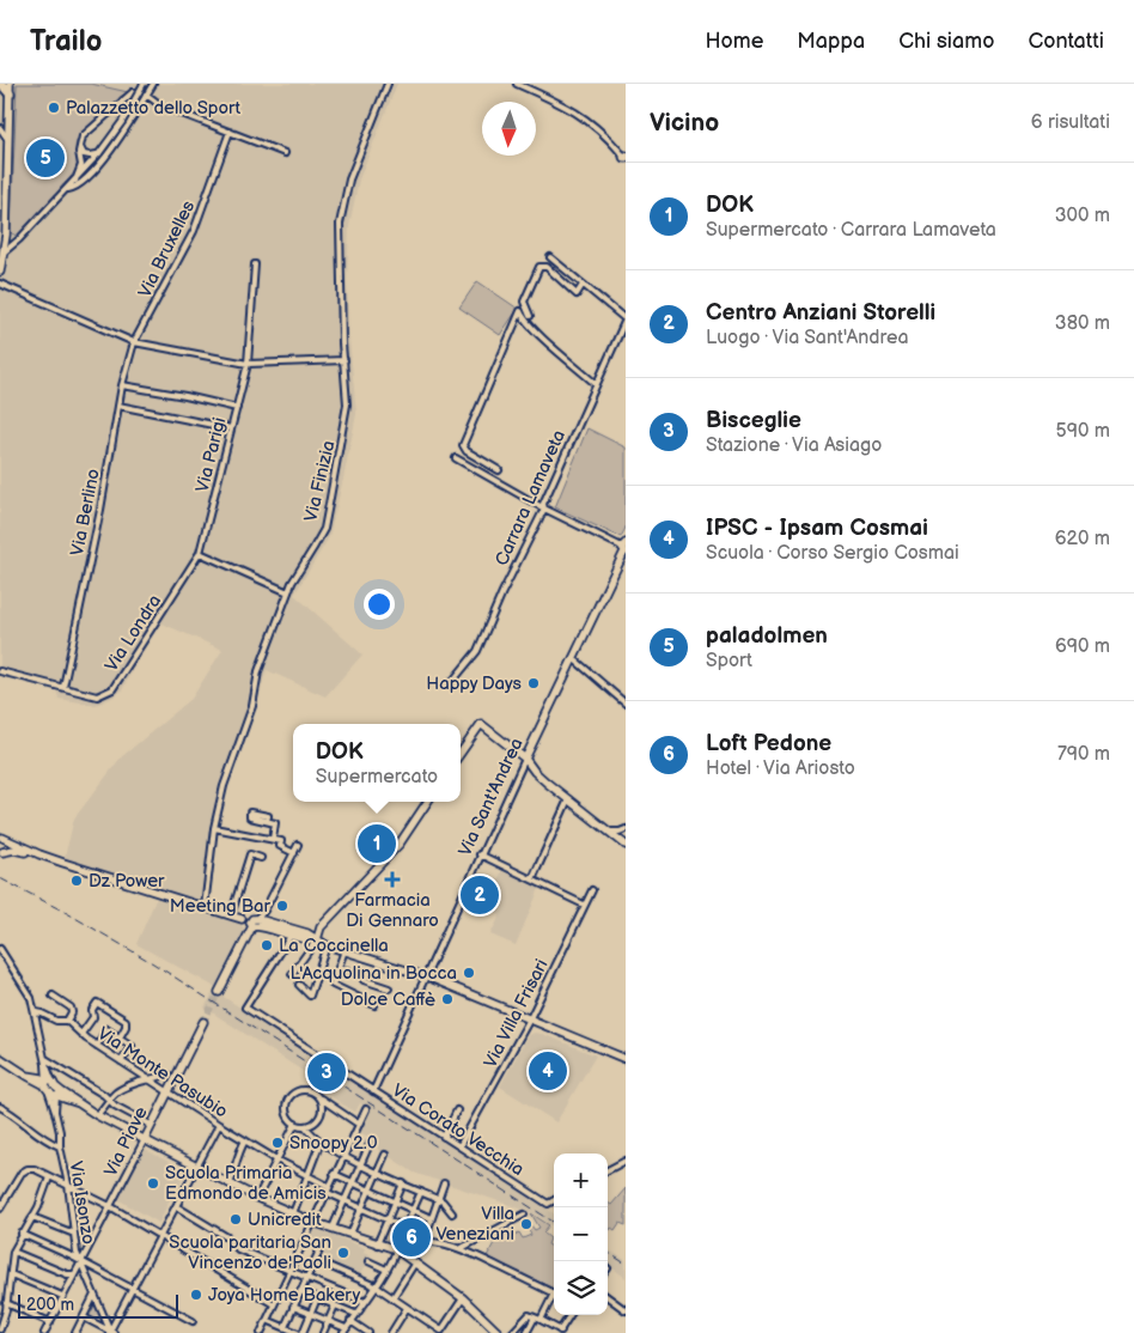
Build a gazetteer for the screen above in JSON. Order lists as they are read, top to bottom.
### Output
{
  "streets": {
    "street": [
      "Via Bruxelles",
      "Via Parigi",
      "Via Finizia",
      "Carrara Lamaveta",
      "Via Berlino",
      "Via Londra",
      "Via Sant'Andrea",
      "Via Villa Frisari",
      "Via Monte Pasubio",
      "Via Corato Vecchia",
      "Via Piave",
      "Via Isonzo"
    ]
  },
  "crossings": [
    ["Via Bruxelles", "Via Berlino"],
    ["Via Parigi", "Via Londra"],
    ["Via Berlino", "Via Londra"],
    ["Via Sant'Andrea", "Via Corato Vecchia"],
    ["Via Villa Frisari", "Via Corato Vecchia"],
    ["Via Monte Pasubio", "Via Piave"],
    ["Via Monte Pasubio", "Via Isonzo"],
    ["Via Piave", "Via Isonzo"]
  ],
  "places": {
    "other": [
      "Palazzetto dello Sport",
      "Happy Days",
      "Dz Power",
      "Meeting Bar",
      "La Coccinella",
      "L'Acquolina in Bocca",
      "Dolce Caffè",
      "Snoopy 2.0",
      "Scuola Primaria Edmondo de Amicis",
      "Unicredit",
      "Villa Veneziani",
      "Scuola paritaria San Vincenzo de'Paoli",
      "Joya Home Bakery"
    ],
    "health": ["Farmacia Di Gennaro"]
  },
  "scale_bar": "200 m",
  "north": "bottom",
  "page": {
    "header": "Trailo",
    "nav": [
      "Home",
      "Mappa",
      "Chi siamo",
      "Contatti"
    ],
    "heading": ["Vicino", "6 risultati"],
    "pins": [
      "5",
      "1",
      "2",
      "4",
      "3",
      "6"
    ],
    "list": [
      {
        "mark": "1",
        "name": "DOK",
        "note": "Supermercato · Carrara Lamaveta",
        "value": "300 m"
      },
      {
        "mark": "2",
        "name": "Centro Anziani Storelli",
        "note": "Luogo · Via Sant'Andrea",
        "value": "380 m"
      },
      {
        "mark": "3",
        "name": "Bisceglie",
        "note": "Stazione · Via Asiago",
        "value": "590 m"
      },
      {
        "mark": "4",
        "name": "IPSC - Ipsam Cosmai",
        "note": "Scuola · Corso Sergio Cosmai",
        "value": "620 m"
      },
      {
        "mark": "5",
        "name": "paladolmen",
        "note": "Sport",
        "value": "690 m"
      },
      {
        "mark": "6",
        "name": "Loft Pedone",
        "note": "Hotel · Via Ariosto",
        "value": "790 m"
      }
    ],
    "popup": ["DOK", "Supermercato"],
    "map_buttons": ["+", "−"],
    "scale": "200 m"
  }
}
